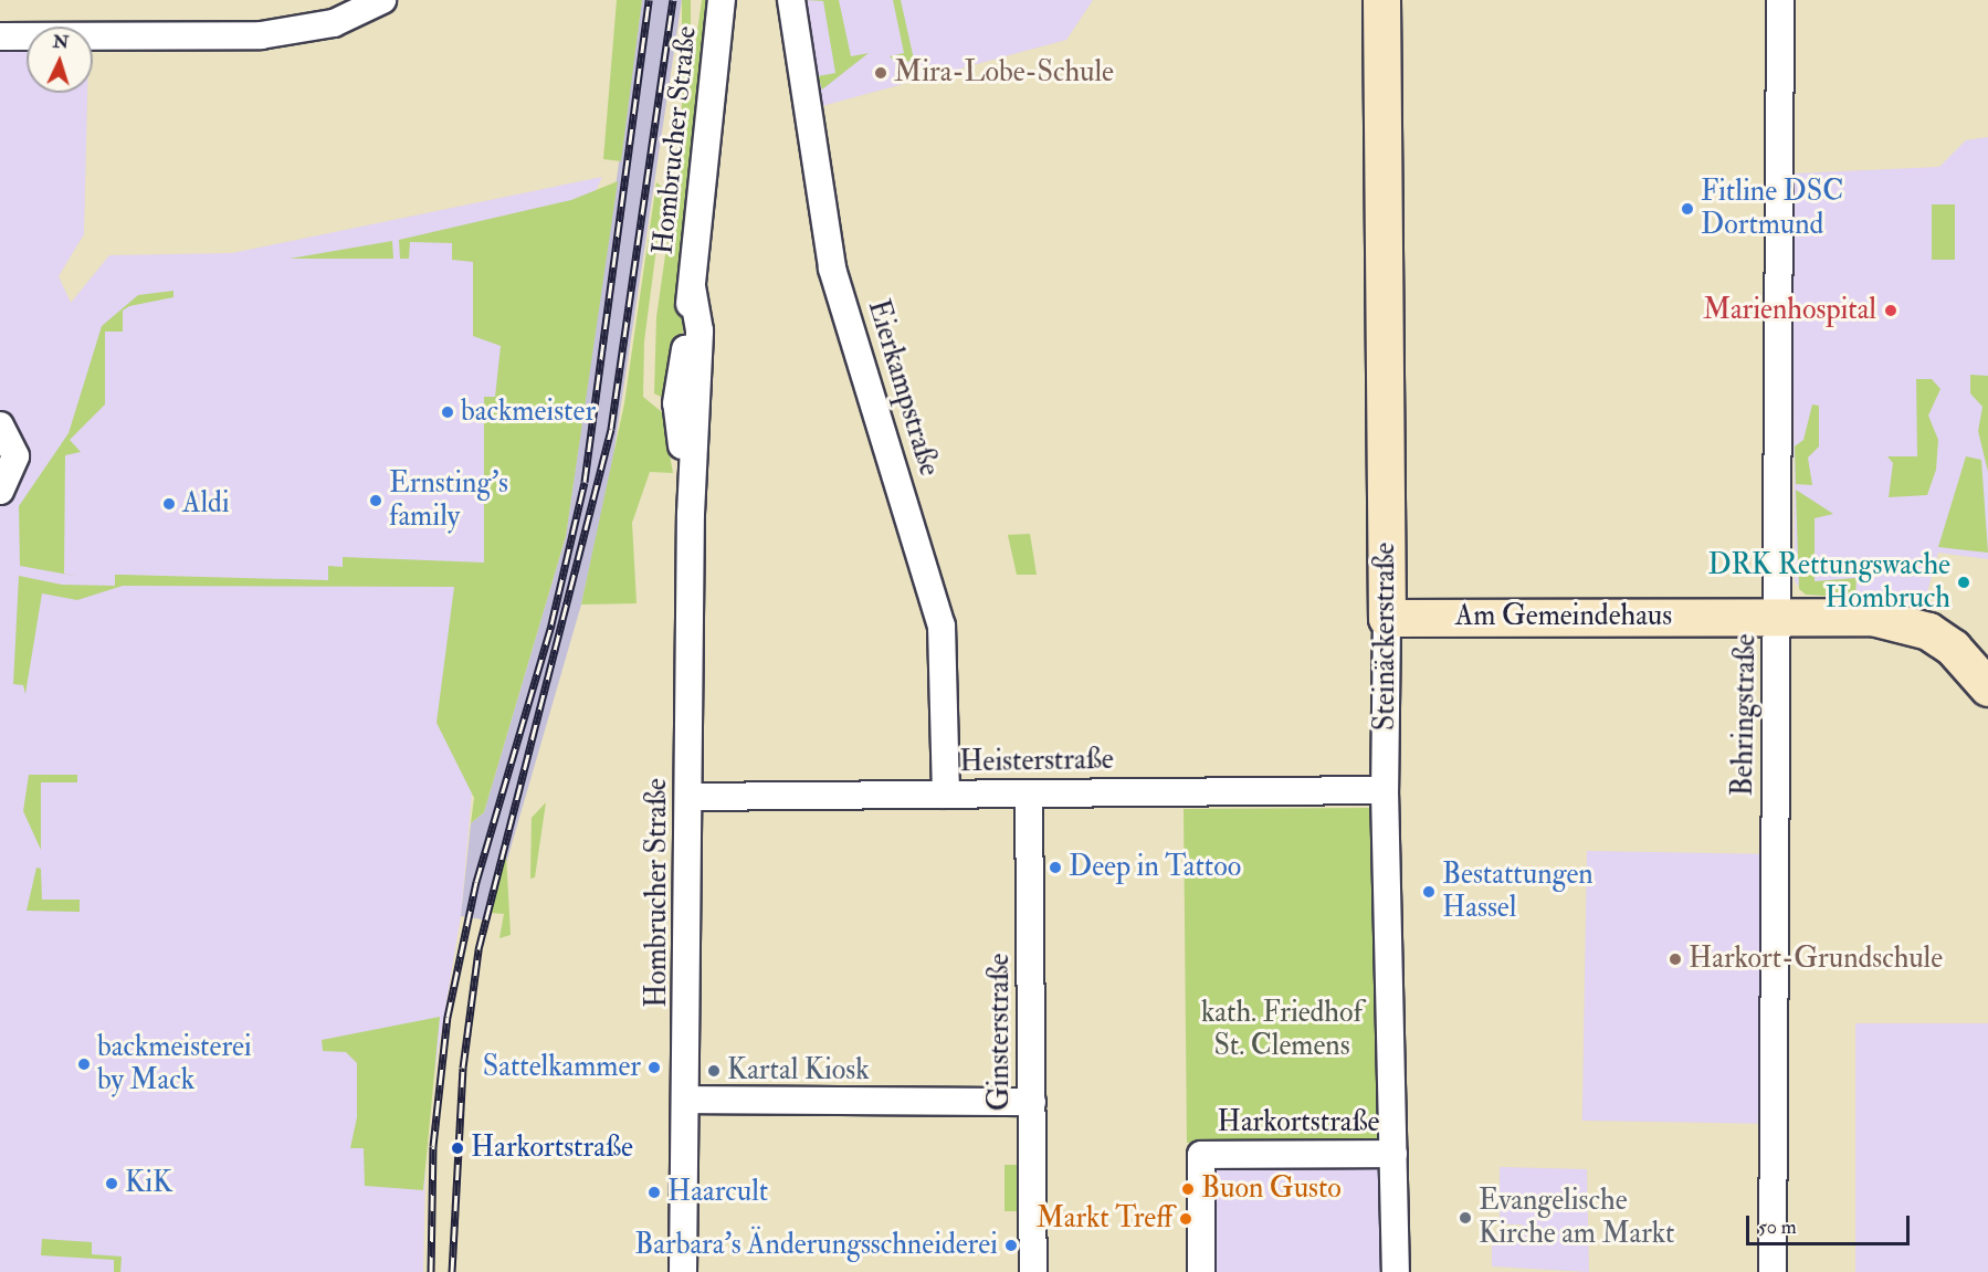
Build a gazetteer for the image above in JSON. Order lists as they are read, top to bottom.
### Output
{
  "streets": {
    "street": [
      "Hombrucher Straße",
      "Eierkampstraße",
      "Am Gemeindehaus",
      "Steinäckerstraße",
      "Behringstraße",
      "Heisterstraße",
      "Ginsterstraße",
      "Harkortstraße"
    ]
  },
  "crossings": [
    ["Hombrucher Straße", "Heisterstraße"],
    ["Eierkampstraße", "Heisterstraße"],
    ["Am Gemeindehaus", "Steinäckerstraße"],
    ["Am Gemeindehaus", "Behringstraße"],
    ["Steinäckerstraße", "Heisterstraße"],
    ["Steinäckerstraße", "Harkortstraße"],
    ["Heisterstraße", "Ginsterstraße"]
  ],
  "parks": ["kath. Friedhof St. Clemens"],
  "places": [
    "Mira-Lobe-Schule",
    "Fitline DSC Dortmund",
    "Marienhospital",
    "backmeister",
    "Ernsting's family",
    "Aldi",
    "DRK Rettungswache Hombruch",
    "Deep in Tattoo",
    "Bestattungen Hassel",
    "Harkort-Grundschule",
    "backmeisterei by Mack",
    "Sattelkammer",
    "Kartal Kiosk",
    "Harkortstraße",
    "KiK",
    "Buon Gusto",
    "Haarcult",
    "Evangelische Kirche am Markt",
    "Markt Treff",
    "Barbara's Änderungsschneiderei"
  ],
  "scale_bar": "50 m",
  "north": "top"
}
